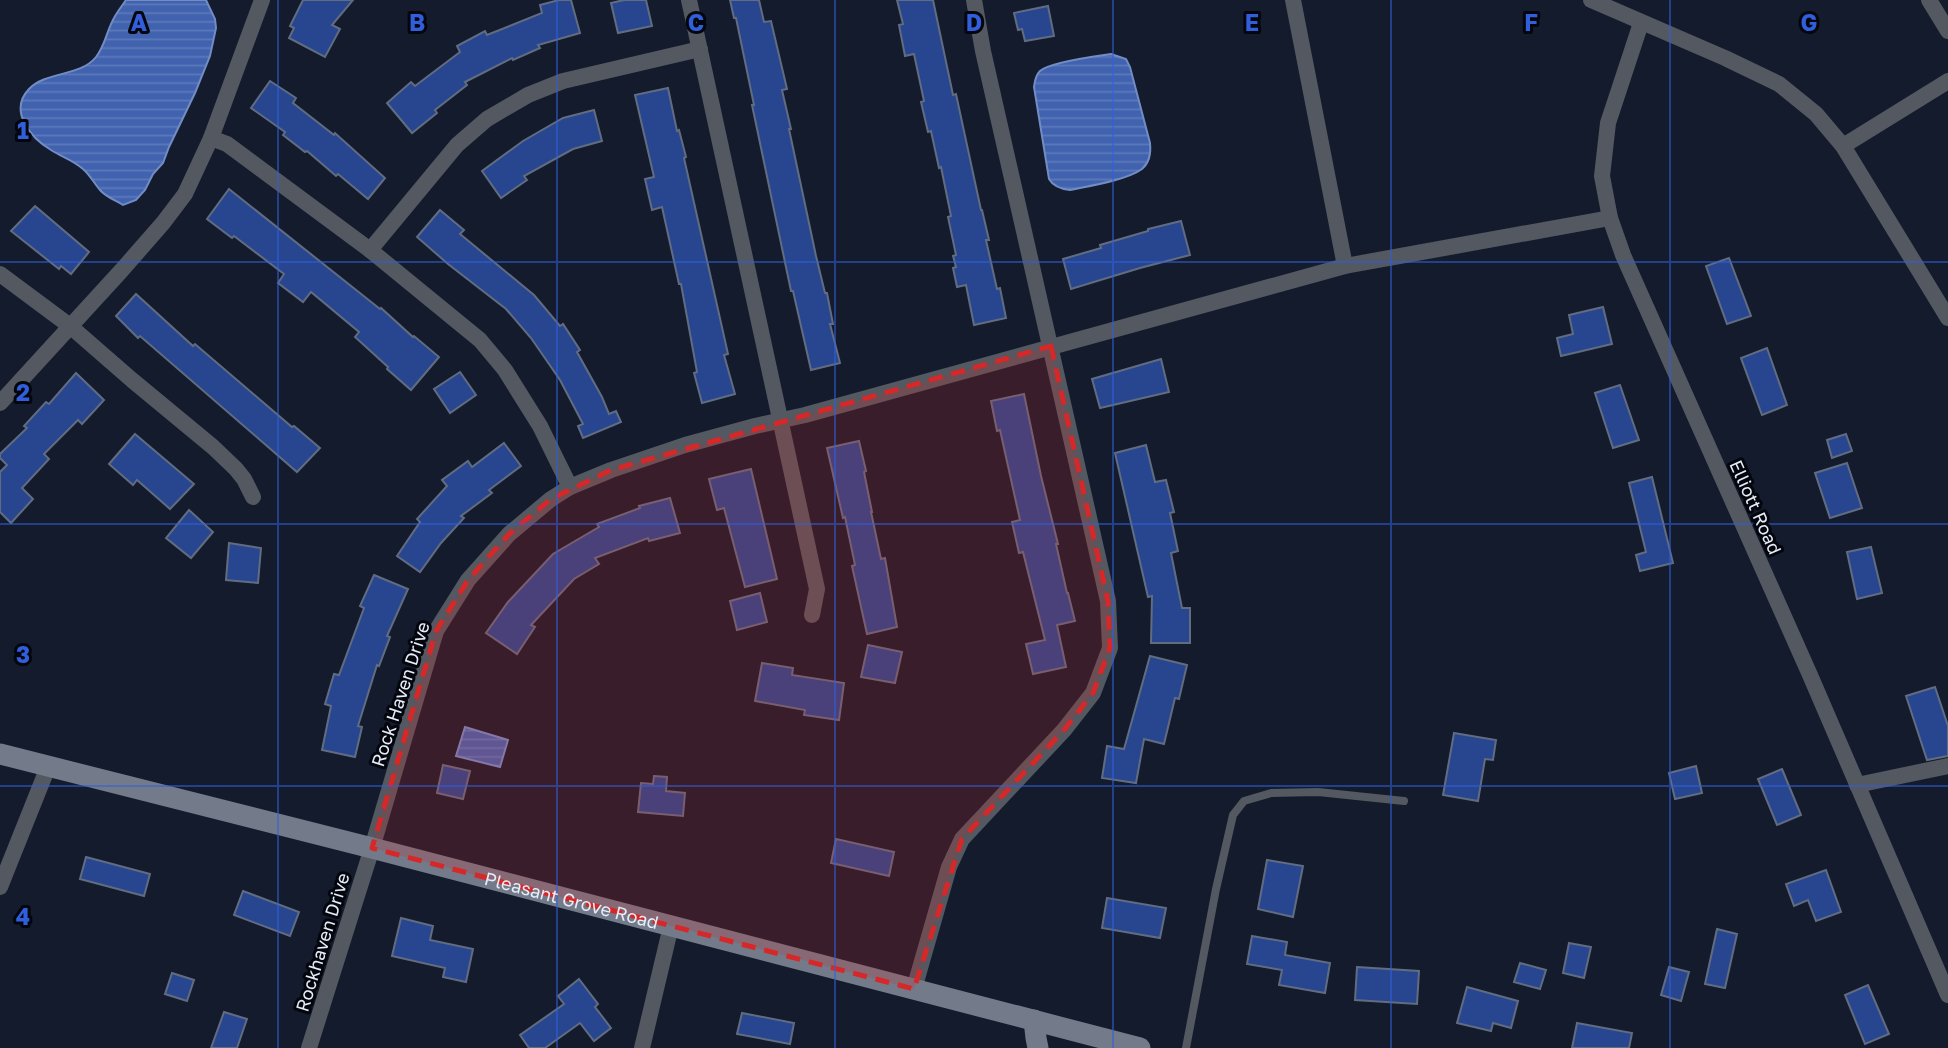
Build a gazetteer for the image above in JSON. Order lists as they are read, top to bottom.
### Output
{
  "streets": {
    "street": [
      "Elliott Road",
      "Rock Haven Drive",
      "Pleasant Grove Road",
      "Rockhaven Drive"
    ]
  },
  "crossings": [
    ["Elliott Road", "Rock Haven Drive"],
    ["Rock Haven Drive", "Pleasant Grove Road"],
    ["Rock Haven Drive", "Rockhaven Drive"],
    ["Pleasant Grove Road", "Rockhaven Drive"]
  ],
  "grid": {
    "columns": [
      "A",
      "B",
      "C",
      "D",
      "E",
      "F",
      "G"
    ],
    "rows": [
      "1",
      "2",
      "3",
      "4"
    ]
  }
}
